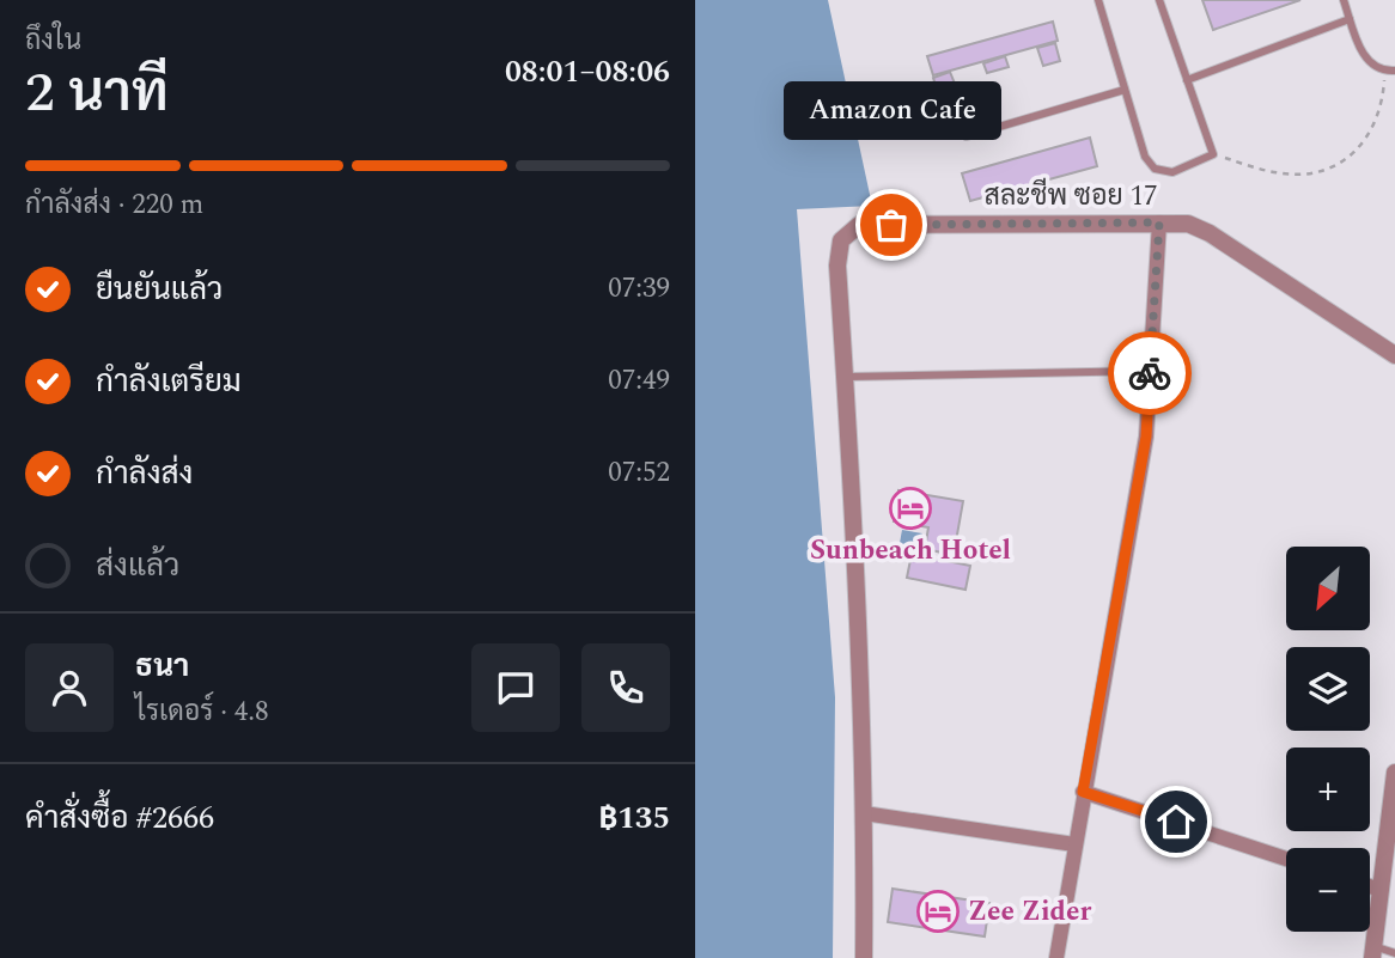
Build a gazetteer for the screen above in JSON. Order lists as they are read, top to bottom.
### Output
{
  "streets": {
    "street": ["สละชีพ ซอย 17"]
  },
  "places": {
    "other": ["Amazon Cafe"],
    "hotel": ["Sunbeach Hotel", "Zee Zider"]
  },
  "north": "bottom left",
  "page": {
    "heading": ["2 นาที", "ถึงใน", "08:01–08:06"],
    "panel": [
      "ธนา",
      "ไรเดอร์ · 4.8",
      "คำสั่งซื้อ #2666",
      "฿135"
    ],
    "bubble": "Amazon Cafe",
    "bar": "กำลังส่ง · 220 m",
    "list": [
      ["ยืนยันแล้ว", "07:39"],
      ["กำลังเตรียม", "07:49"],
      ["กำลังส่ง", "07:52"],
      "ส่งแล้ว"
    ],
    "map_buttons": ["+", "−"]
  }
}
